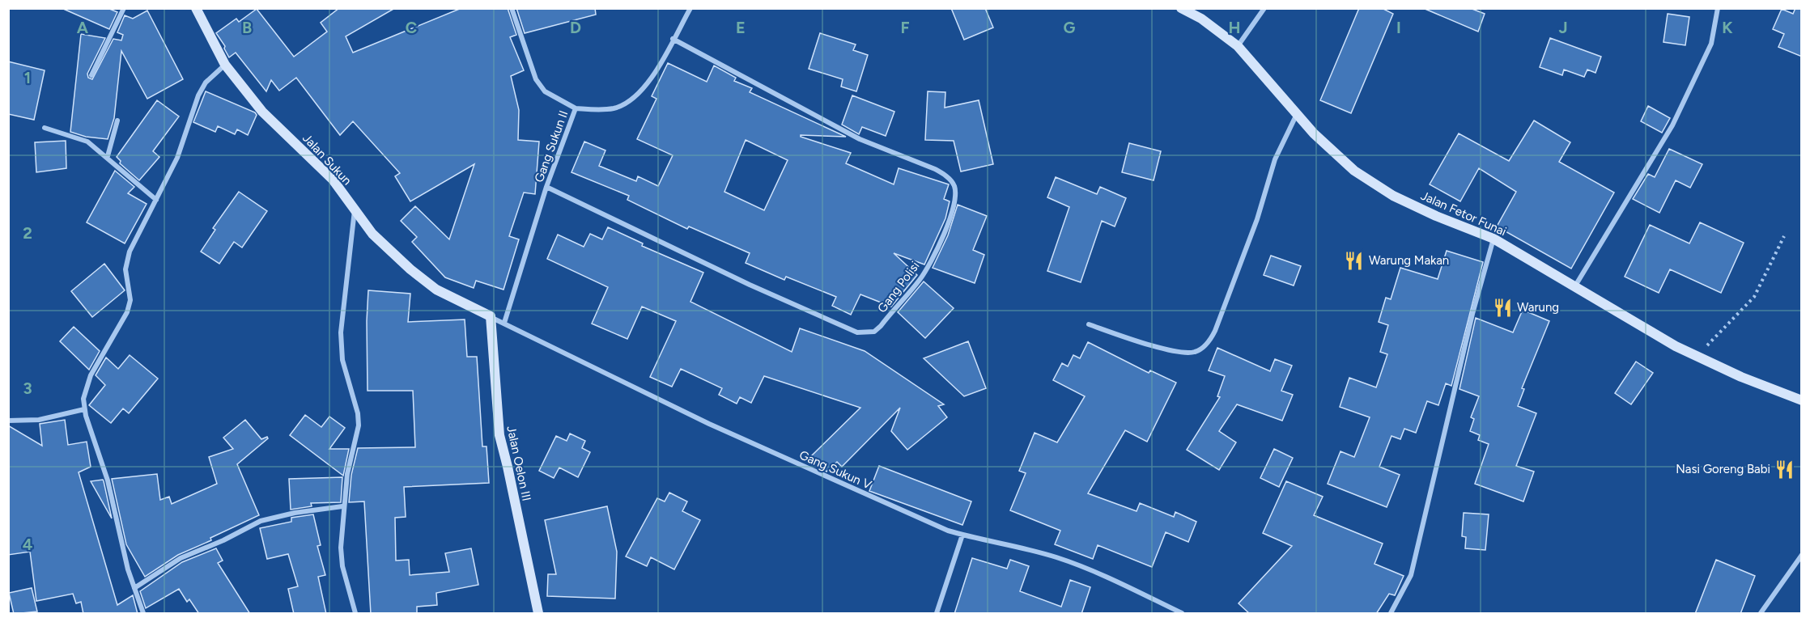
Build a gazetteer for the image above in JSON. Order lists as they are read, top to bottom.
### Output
{
  "streets": {
    "street": [
      "Gang Sukun II",
      "Jalan Sukun",
      "Jalan Fetor Funai",
      "Gang Polisi",
      "Jalan Oelon III",
      "Gang Sukun V"
    ]
  },
  "crossings": [
    ["Gang Sukun II", "Gang Polisi"],
    ["Gang Sukun II", "Gang Sukun V"],
    ["Jalan Sukun", "Jalan Oelon III"],
    ["Jalan Sukun", "Gang Sukun V"],
    ["Jalan Oelon III", "Gang Sukun V"]
  ],
  "places": {
    "restaurant": ["Warung Makan", "Warung", "Nasi Goreng Babi"]
  },
  "grid": {
    "columns": [
      "A",
      "B",
      "C",
      "D",
      "E",
      "F",
      "G",
      "H",
      "I",
      "J",
      "K"
    ],
    "rows": [
      "1",
      "2",
      "3",
      "4"
    ]
  }
}
